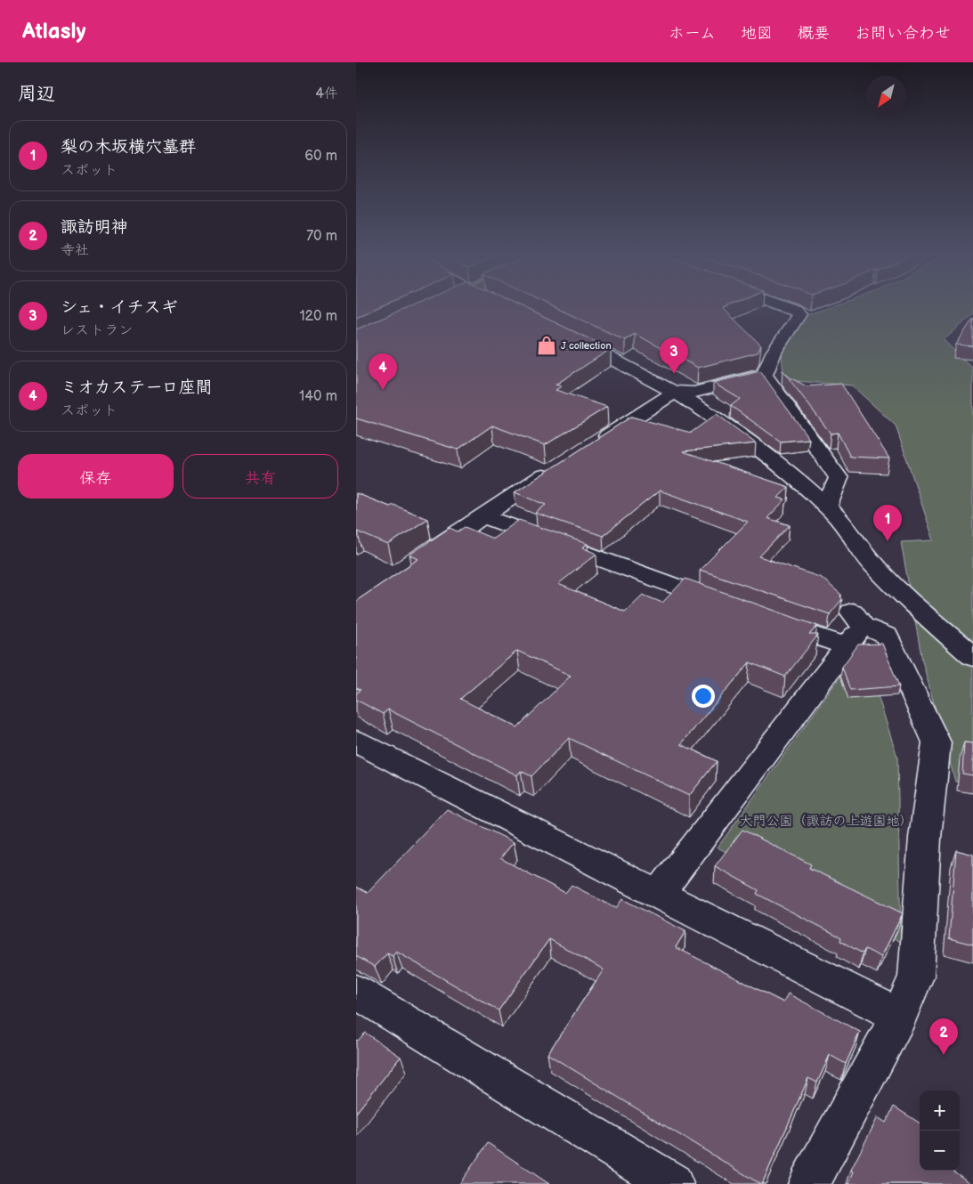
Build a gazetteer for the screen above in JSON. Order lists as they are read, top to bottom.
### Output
{
  "parks": ["大門公園（諏訪の上遊園地）"],
  "places": {
    "shop": ["J collection"]
  },
  "north": "bottom left",
  "page": {
    "header": "Atlasly",
    "nav": [
      "ホーム",
      "地図",
      "概要",
      "お問い合わせ"
    ],
    "heading": ["周辺", "4件"],
    "list": [
      {
        "mark": "1",
        "name": "梨の木坂横穴墓群",
        "note": "スポット",
        "value": "60 m"
      },
      {
        "mark": "2",
        "name": "諏訪明神",
        "note": "寺社",
        "value": "70 m"
      },
      {
        "mark": "3",
        "name": "シェ・イチスギ",
        "note": "レストラン",
        "value": "120 m"
      },
      {
        "mark": "4",
        "name": "ミオカステーロ座間",
        "note": "スポット",
        "value": "140 m"
      }
    ],
    "pins": [
      "3",
      "4",
      "1",
      "2"
    ],
    "buttons": ["保存", "共有"],
    "map_buttons": ["+", "−"]
  }
}
